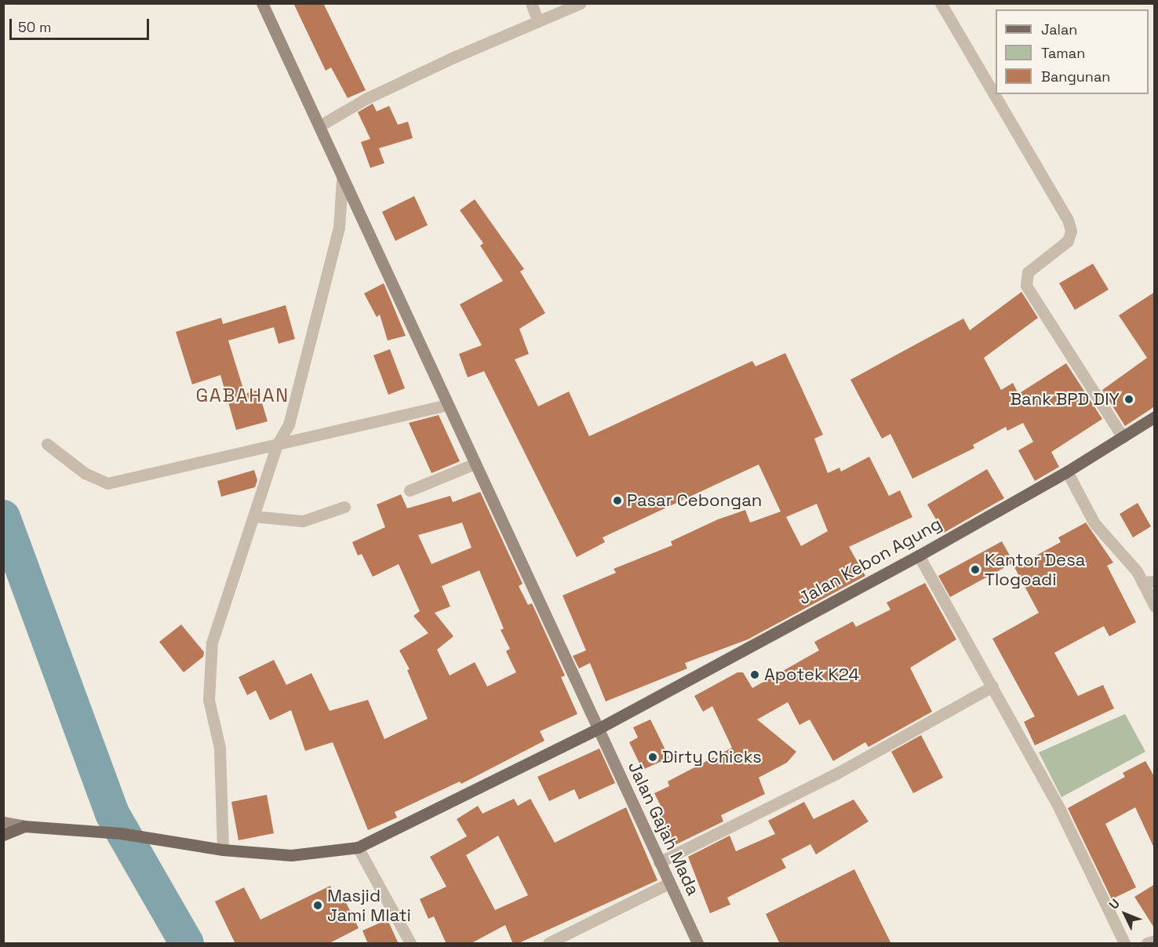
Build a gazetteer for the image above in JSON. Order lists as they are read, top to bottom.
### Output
{
  "streets": {
    "main road": ["Jalan Kebon Agung", "Jalan Gajah Mada"]
  },
  "crossings": [
    ["Jalan Kebon Agung", "Jalan Gajah Mada"]
  ],
  "districts": ["GABAHAN"],
  "places": [
    "Bank BPD DIY",
    "Pasar Cebongan",
    "Kantor Desa Tlogoadi",
    "Apotek K24",
    "Dirty Chicks",
    "Masjid Jami Mlati"
  ],
  "legend": ["Jalan", "Taman", "Bangunan"],
  "scale_bar": "50 m",
  "north": "top left"
}
